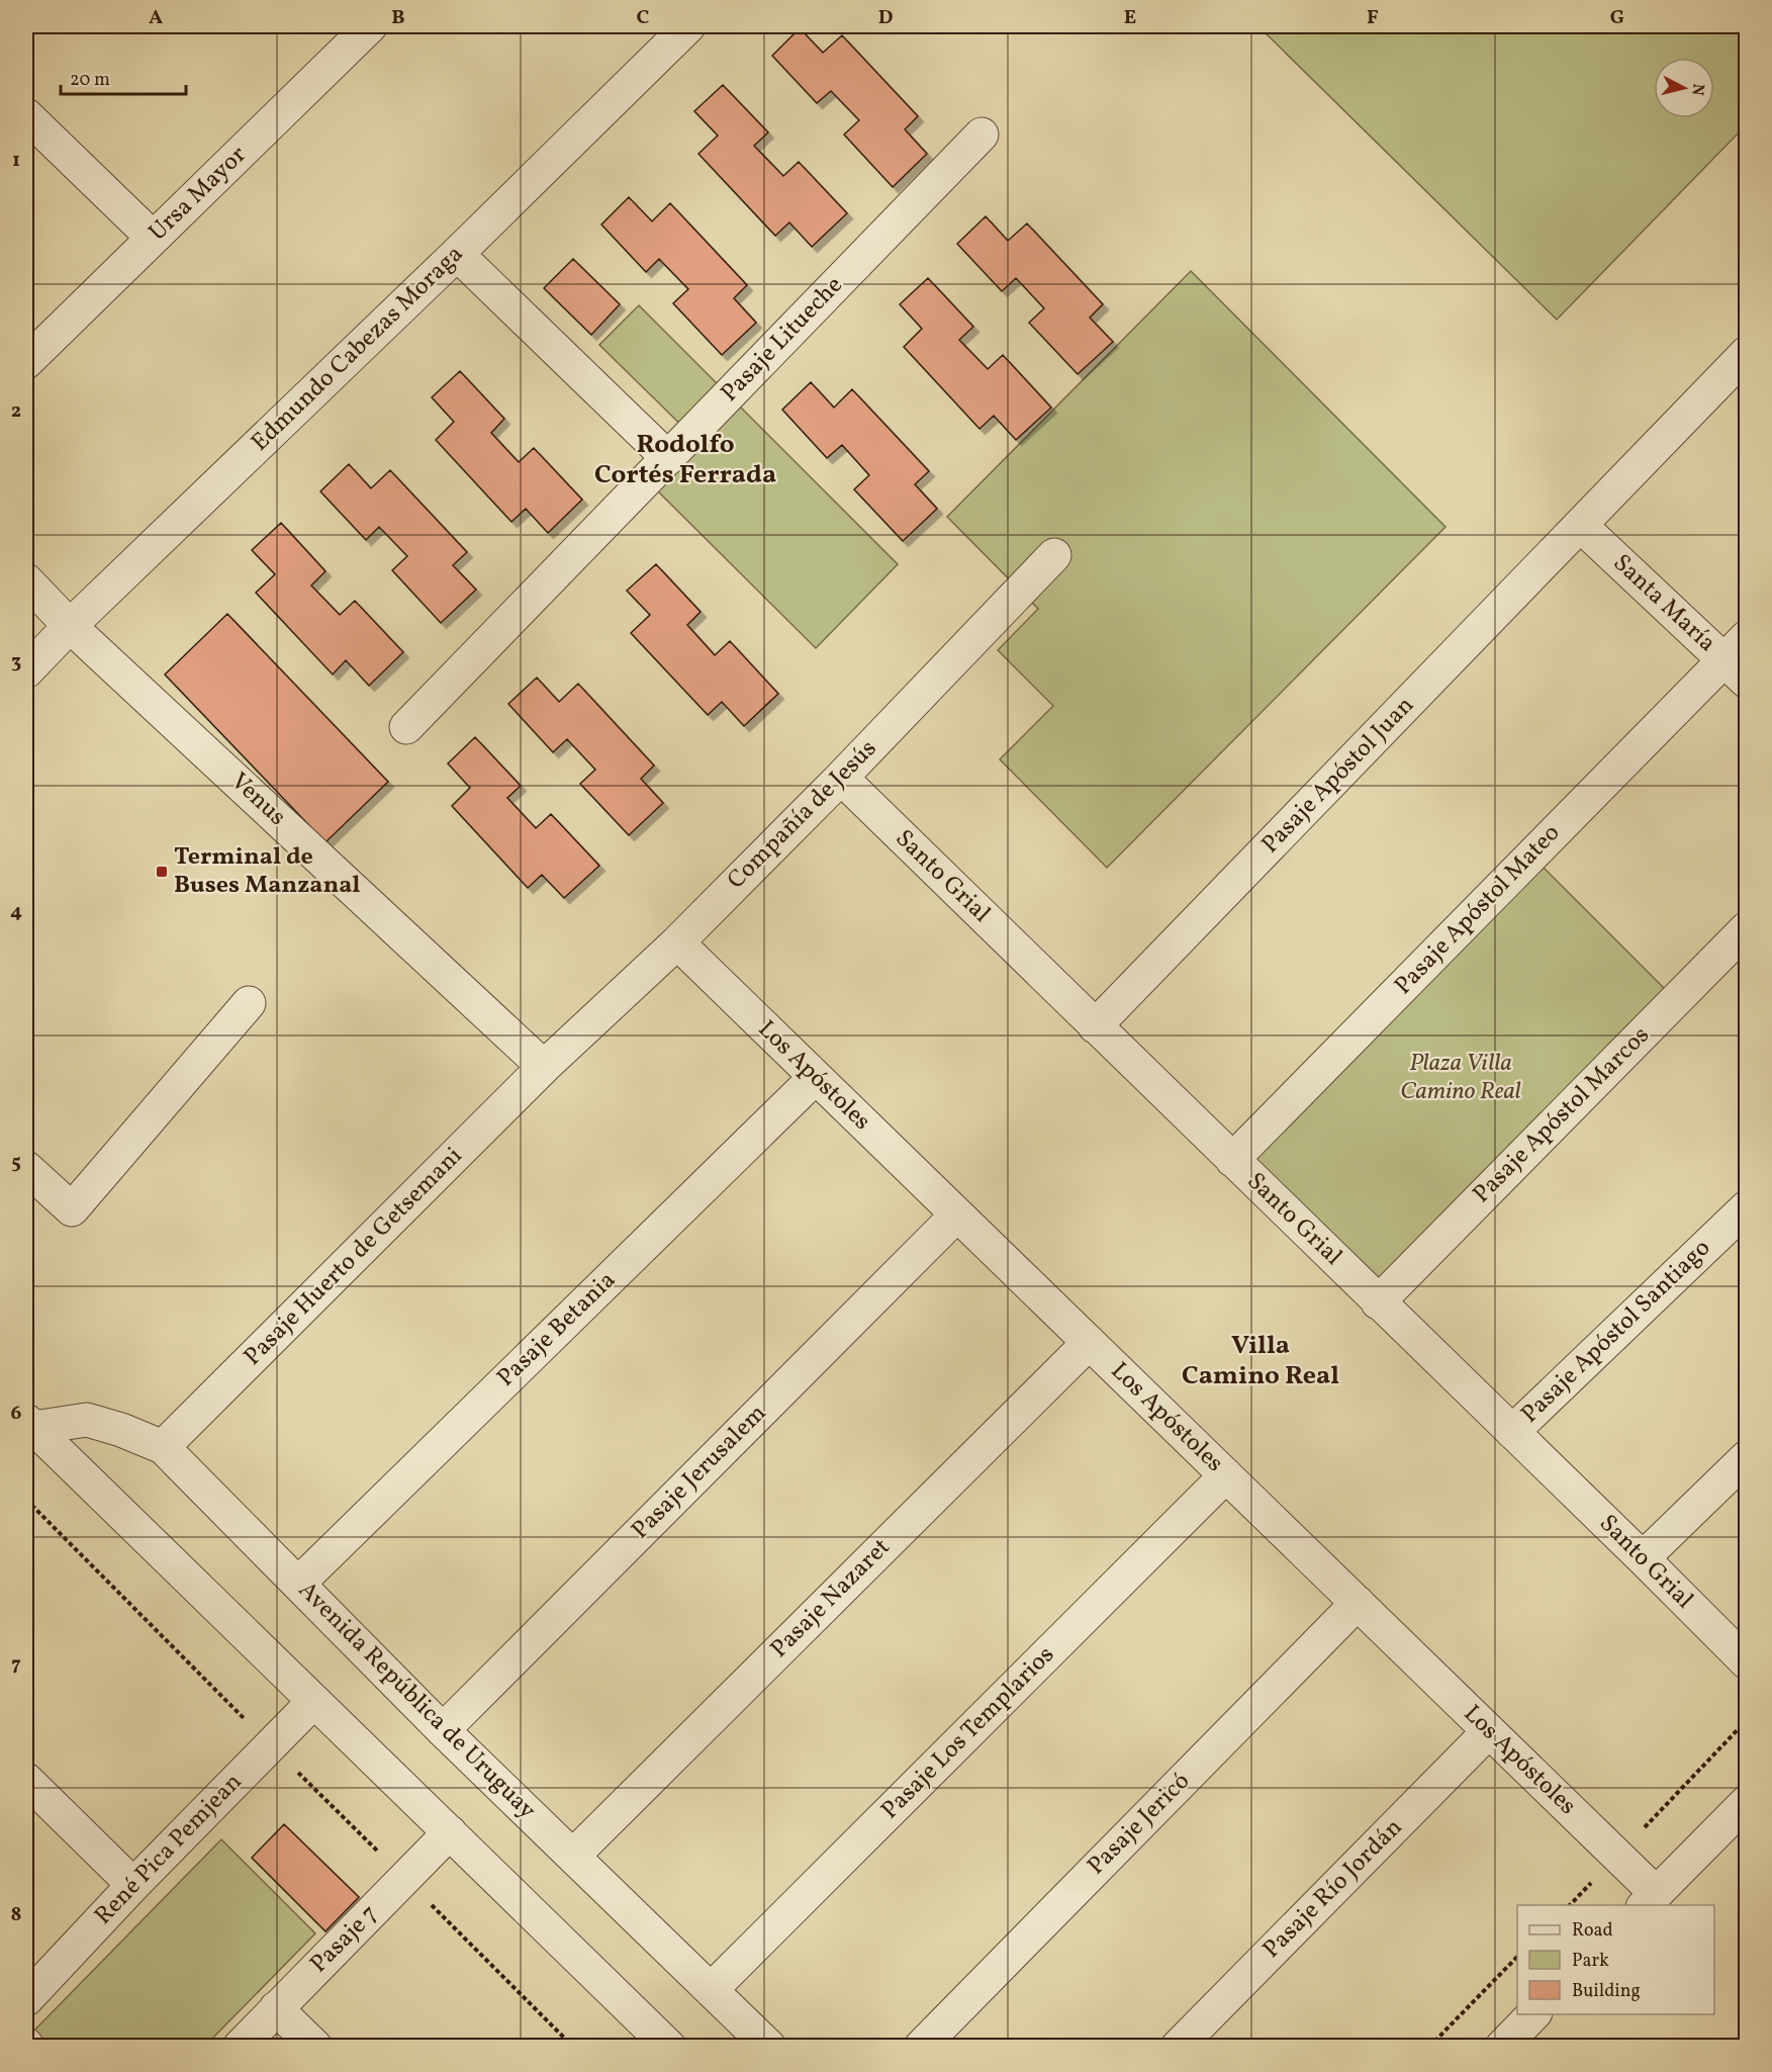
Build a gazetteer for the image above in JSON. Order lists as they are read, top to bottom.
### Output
{
  "streets": {
    "street": [
      "Ursa Mayor",
      "Pasaje Litueche",
      "Edmundo Cabezas Moraga",
      "Santa María",
      "Pasaje Apóstol Juan",
      "Venus",
      "Compañía de Jesús",
      "Santo Grial",
      "Pasaje Apóstol Mateo",
      "Los Apóstoles",
      "Pasaje Apóstol Marcos",
      "Pasaje Huerto de Getsemani",
      "Pasaje Betania",
      "Pasaje Apóstol Santiago",
      "Pasaje Jerusalem",
      "Pasaje Nazaret",
      "Avenida República de Uruguay",
      "Pasaje Los Templarios",
      "Pasaje Jericó",
      "René Pica Pemjean",
      "Pasaje Río Jordán",
      "Pasaje 7"
    ]
  },
  "crossings": [
    ["Edmundo Cabezas Moraga", "Venus"],
    ["Santa María", "Pasaje Apóstol Juan"],
    ["Santa María", "Pasaje Apóstol Mateo"],
    ["Pasaje Apóstol Juan", "Santo Grial"],
    ["Venus", "Compañía de Jesús"],
    ["Venus", "Pasaje Huerto de Getsemani"],
    ["Compañía de Jesús", "Santo Grial"],
    ["Compañía de Jesús", "Los Apóstoles"],
    ["Compañía de Jesús", "Pasaje Huerto de Getsemani"],
    ["Santo Grial", "Pasaje Apóstol Mateo"],
    ["Santo Grial", "Pasaje Apóstol Marcos"],
    ["Santo Grial", "Pasaje Apóstol Santiago"],
    ["Los Apóstoles", "Pasaje Betania"],
    ["Los Apóstoles", "Pasaje Jerusalem"],
    ["Los Apóstoles", "Pasaje Nazaret"],
    ["Los Apóstoles", "Pasaje Los Templarios"],
    ["Los Apóstoles", "Pasaje Jericó"],
    ["Los Apóstoles", "Pasaje Río Jordán"],
    ["Pasaje Huerto de Getsemani", "Avenida República de Uruguay"],
    ["Pasaje Betania", "Avenida República de Uruguay"],
    ["Pasaje Jerusalem", "Avenida República de Uruguay"],
    ["Pasaje Nazaret", "Avenida República de Uruguay"],
    ["Avenida República de Uruguay", "Pasaje Los Templarios"],
    ["Avenida República de Uruguay", "René Pica Pemjean"],
    ["Avenida República de Uruguay", "Pasaje 7"]
  ],
  "districts": ["Rodolfo Cortés Ferrada", "Villa Camino Real"],
  "parks": ["Plaza Villa Camino Real"],
  "places": {
    "transit": ["Terminal de Buses Manzanal"]
  },
  "legend": ["Road", "Park", "Building"],
  "scale_bar": "20 m",
  "north": "right",
  "grid": {
    "columns": [
      "A",
      "B",
      "C",
      "D",
      "E",
      "F",
      "G"
    ],
    "rows": [
      "1",
      "2",
      "3",
      "4",
      "5",
      "6",
      "7",
      "8"
    ]
  }
}
